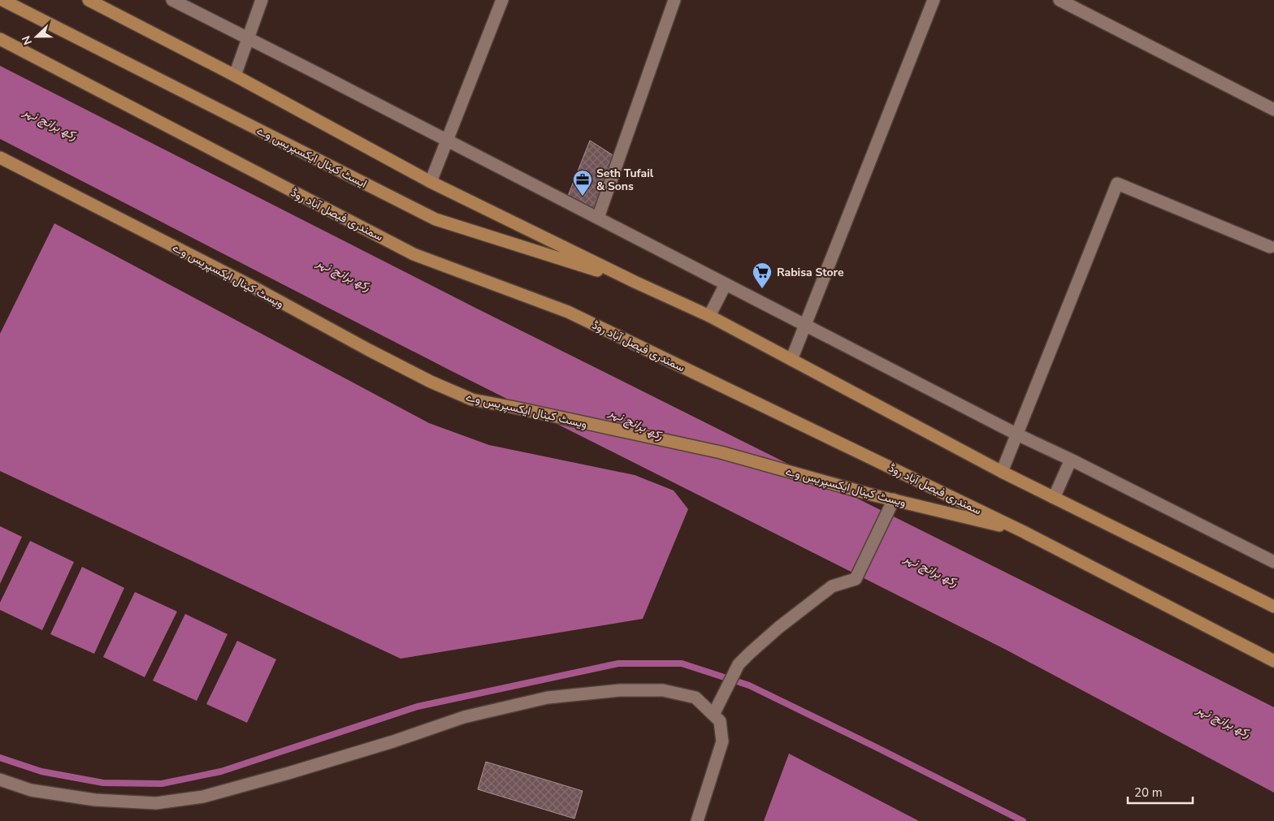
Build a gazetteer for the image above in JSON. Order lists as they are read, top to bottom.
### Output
{
  "streets": {
    "main road": ["ایسٹ کینال ایکسپریس وے", "سمندری فیصل آباد روڈ", "ویسٹ کینال ایکسپریس وے"]
  },
  "crossings": [
    ["سمندری فیصل آباد روڈ", "ویسٹ کینال ایکسپریس وے"]
  ],
  "water": ["رکھ برانچ نہر"],
  "places": {
    "office": ["Seth Tufail & Sons"],
    "supermarket": ["Rabisa Store"]
  },
  "scale_bar": "20 m",
  "north": "left"
}
